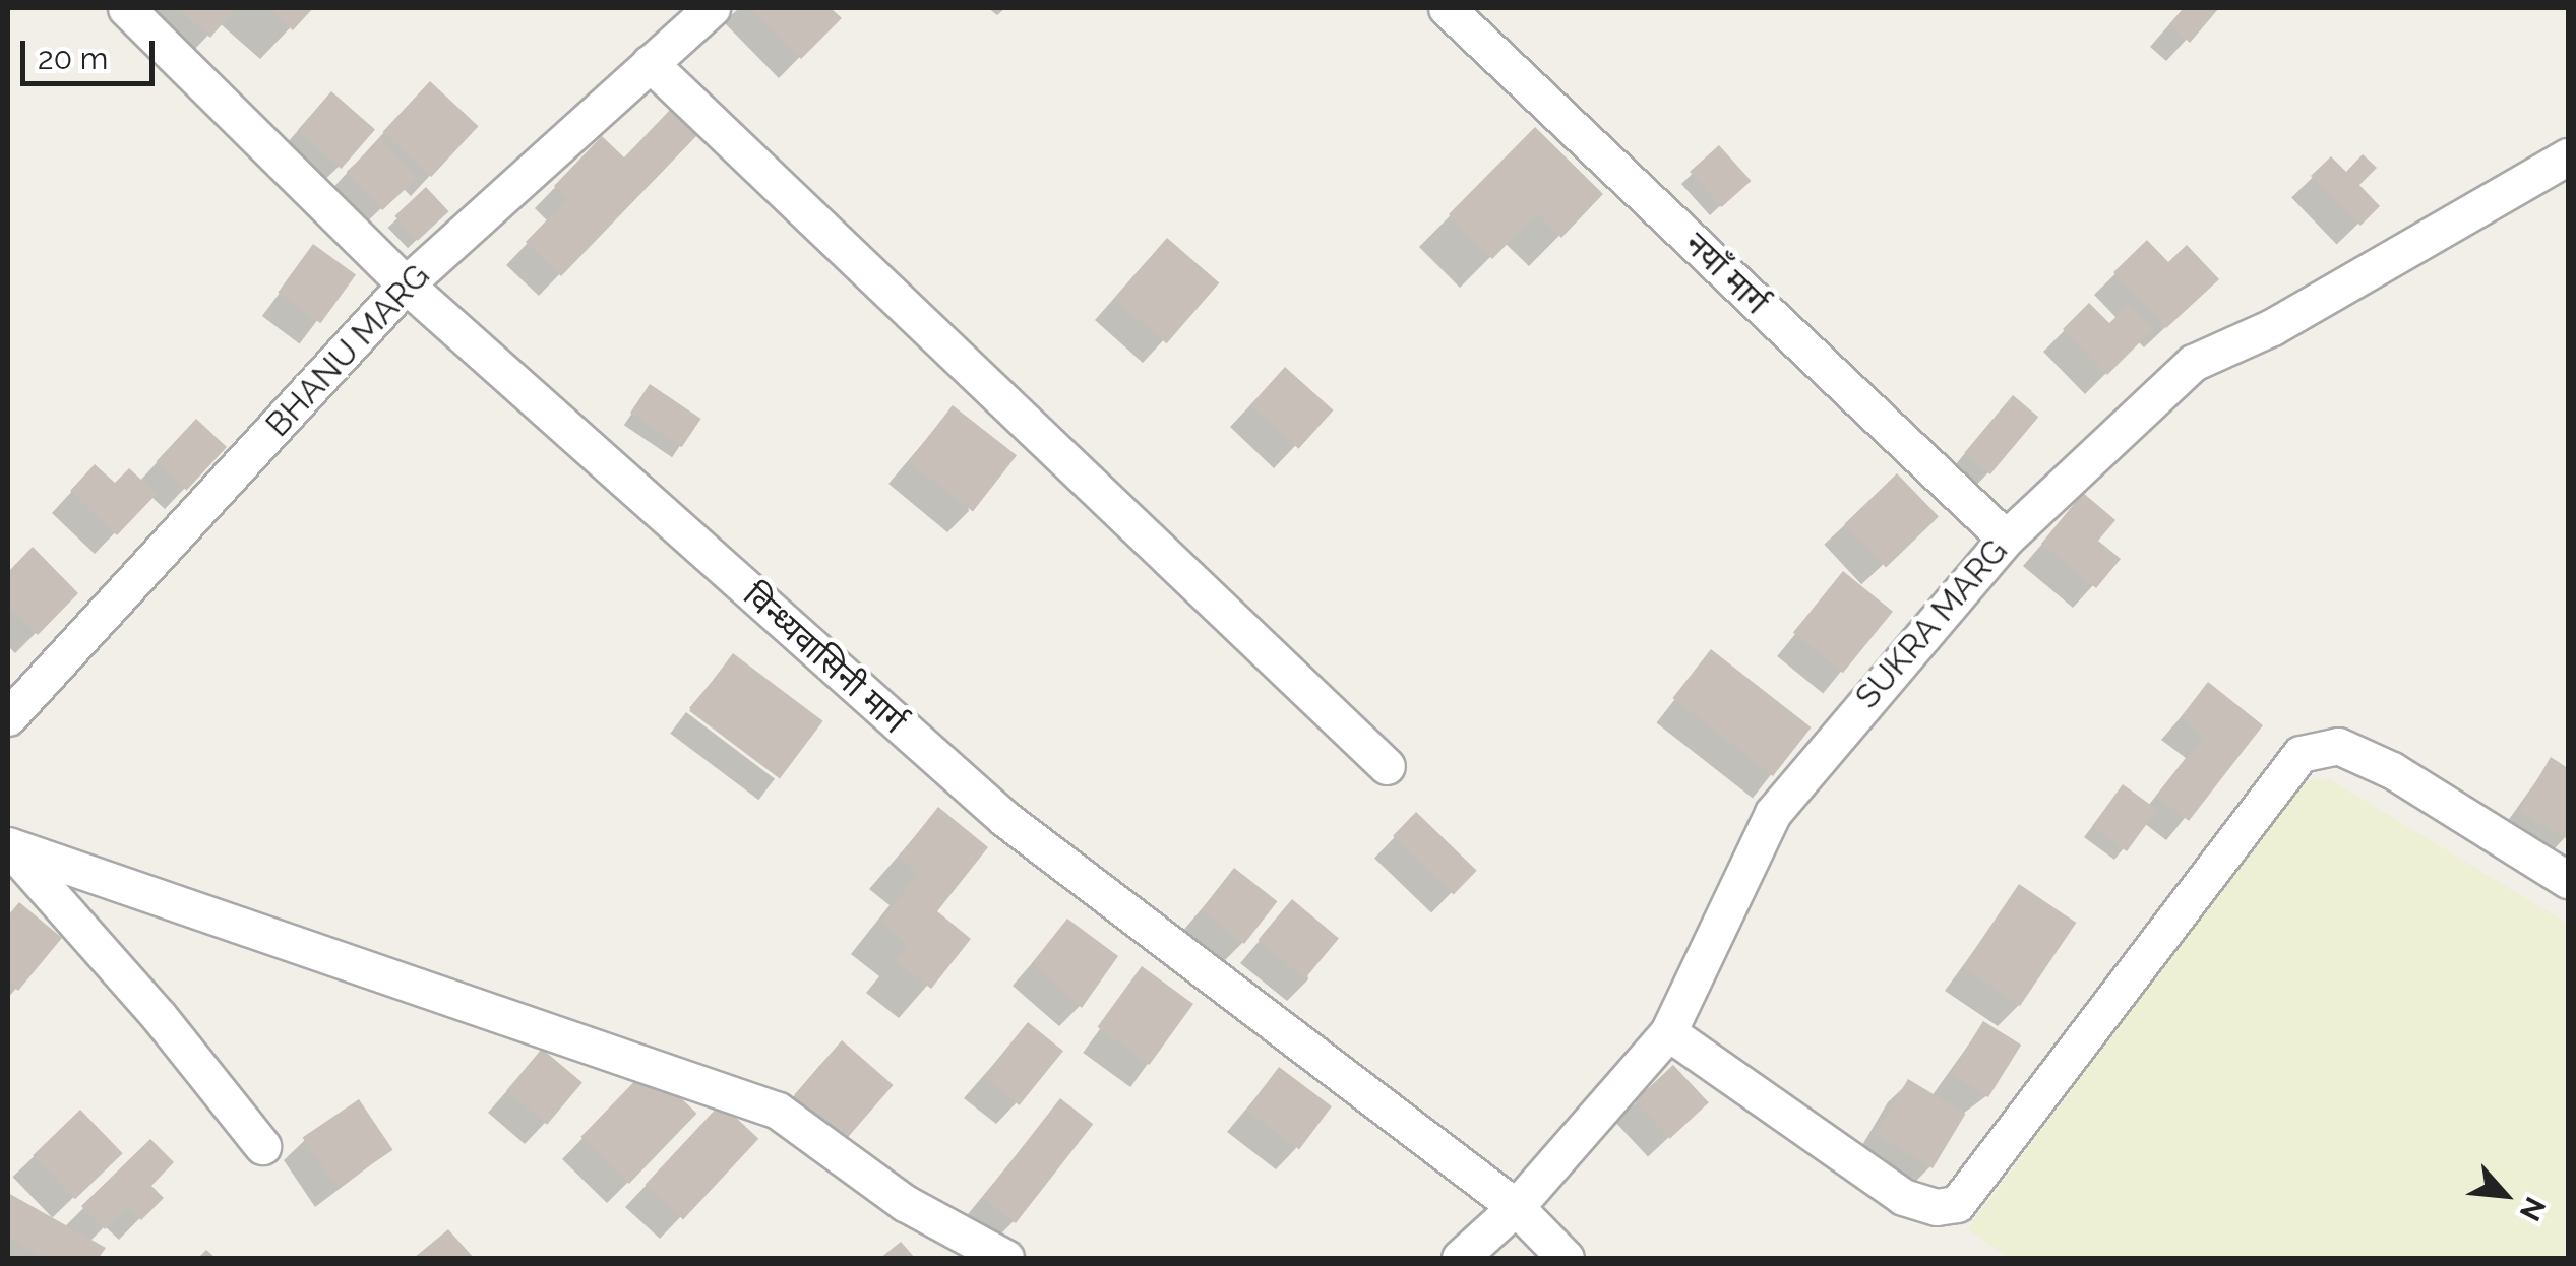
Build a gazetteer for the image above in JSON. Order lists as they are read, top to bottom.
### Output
{
  "streets": {
    "street": [
      "नयाँ मार्ग",
      "BHANU MARG",
      "SUKRA MARG",
      "विन्ध्यवासिनी मार्ग"
    ]
  },
  "crossings": [
    ["नयाँ मार्ग", "SUKRA MARG"],
    ["BHANU MARG", "विन्ध्यवासिनी मार्ग"],
    ["SUKRA MARG", "विन्ध्यवासिनी मार्ग"]
  ],
  "scale_bar": "20 m",
  "north": "bottom right"
}
